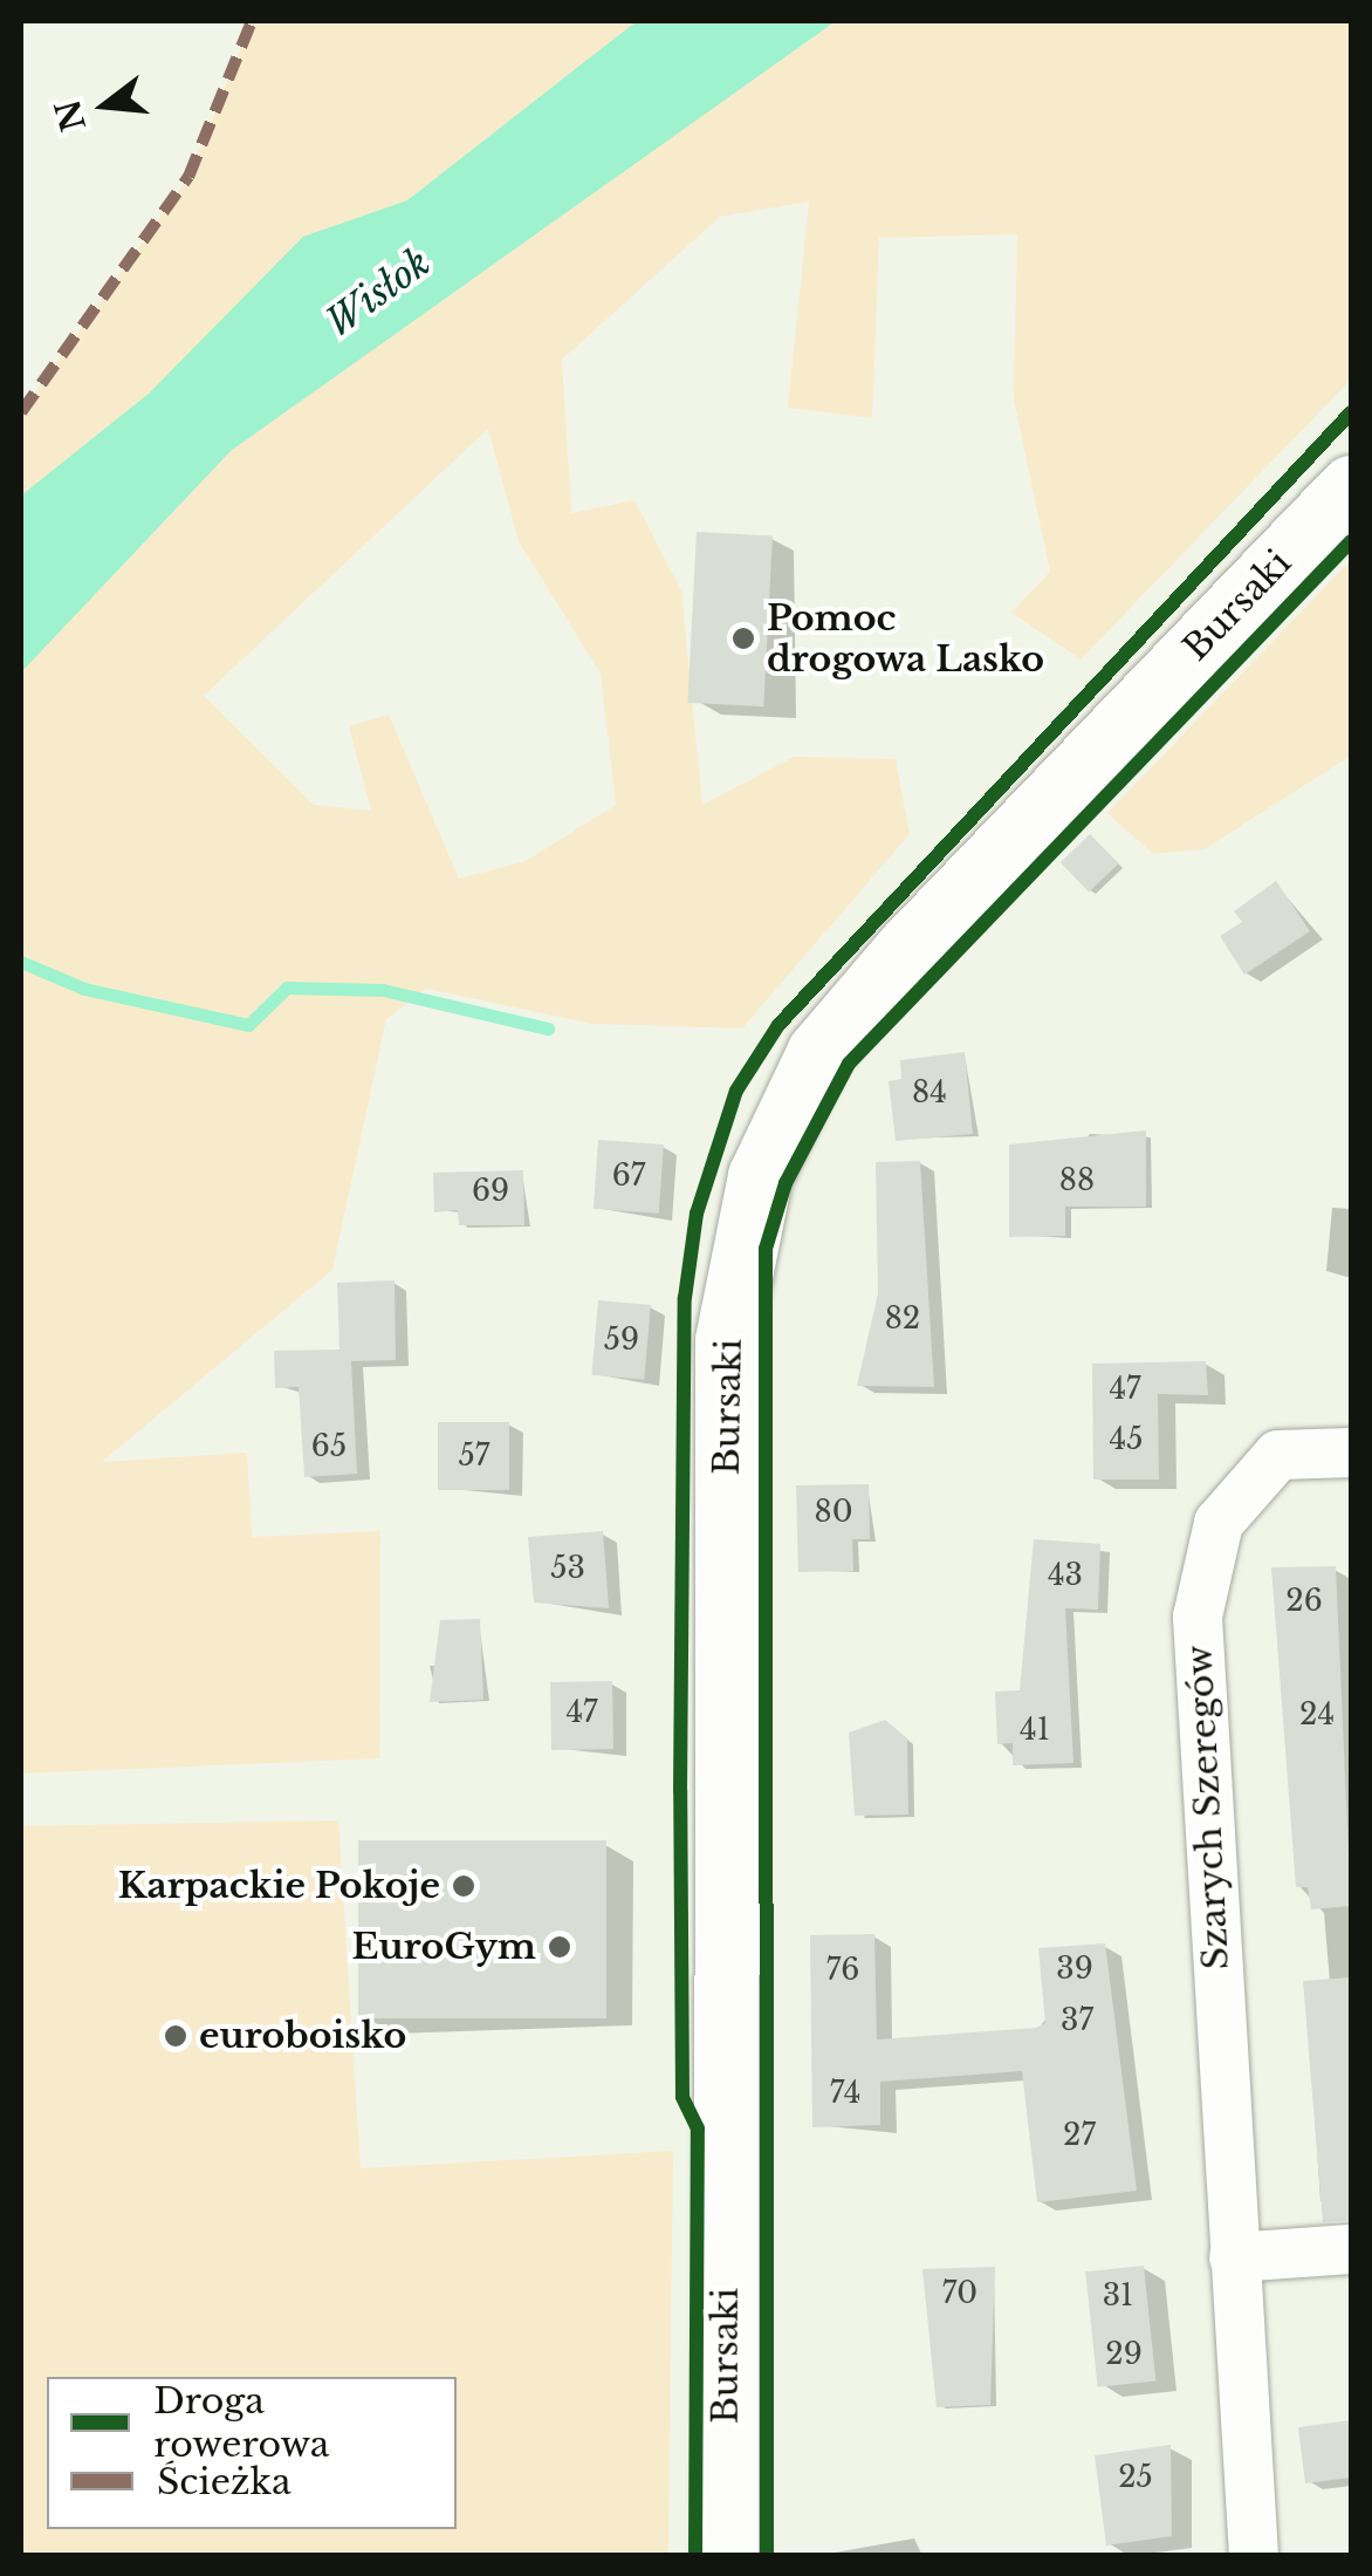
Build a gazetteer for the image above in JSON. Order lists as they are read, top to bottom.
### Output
{
  "streets": {
    "street": ["Bursaki", "Szarych Szeregów"]
  },
  "water": ["Wisłok"],
  "places": [
    "Pomoc drogowa Lasko",
    "Karpackie Pokoje",
    "EuroGym",
    "euroboisko"
  ],
  "house_numbers": [
    "84",
    "67",
    "88",
    "69",
    "82",
    "59",
    "47",
    "45",
    "65",
    "57",
    "80",
    "53",
    "43",
    "26",
    "47",
    "24",
    "41",
    "39",
    "76",
    "37",
    "74",
    "27",
    "70",
    "31",
    "29",
    "25"
  ],
  "legend": ["Droga rowerowa", "Ścieżka"],
  "north": "left"
}
